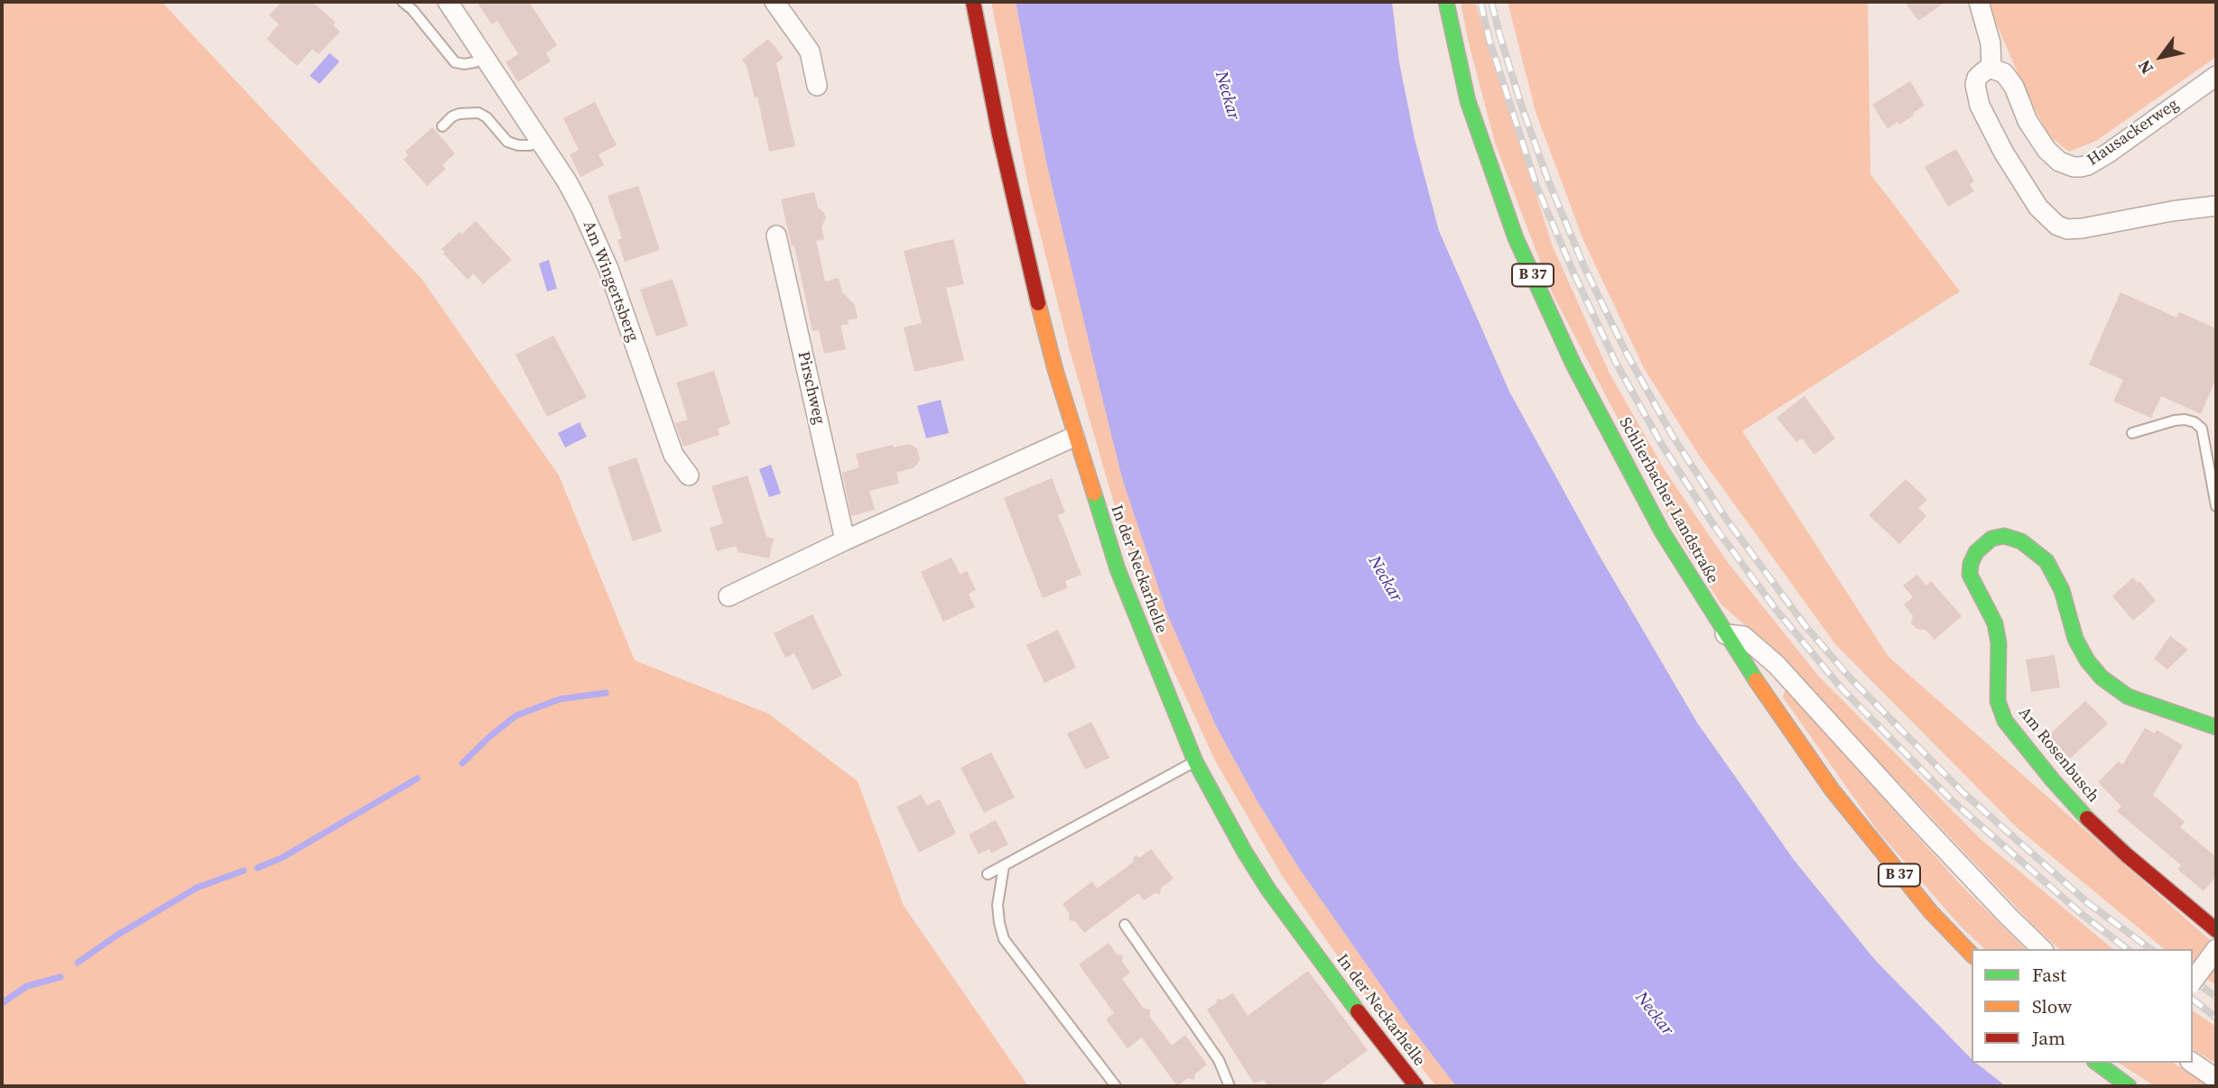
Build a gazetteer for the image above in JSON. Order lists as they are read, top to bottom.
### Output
{
  "streets": {
    "main road": [
      "B 37",
      "Schlierbacher Landstraße",
      "In der Neckarhelle",
      "Am Rosenbusch"
    ],
    "street": ["Hausackerweg", "Am Wingertsberg", "Pirschweg"]
  },
  "water": ["Neckar"],
  "legend": ["Fast", "Slow", "Jam"],
  "north": "bottom left"
}
